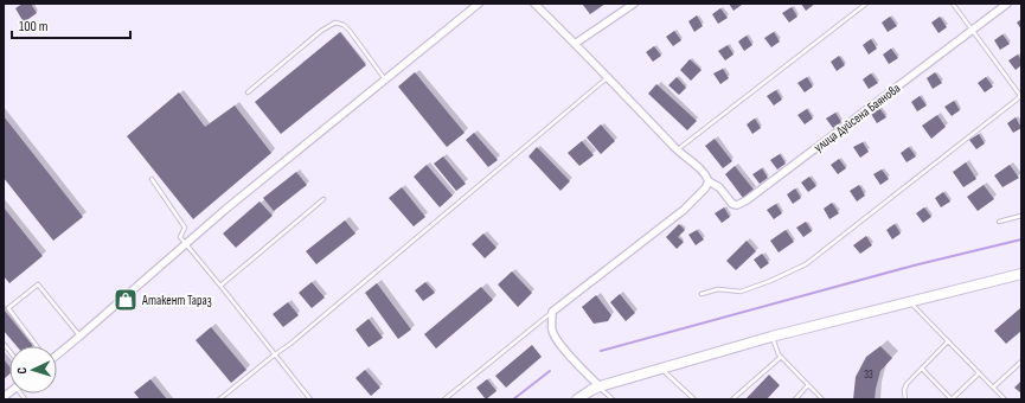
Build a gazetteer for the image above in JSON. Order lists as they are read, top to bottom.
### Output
{
  "streets": {
    "street": ["улица Дуйсена Баянова"]
  },
  "places": {
    "shop": ["Атакент Тараз"]
  },
  "house_numbers": ["33"],
  "scale_bar": "100 m",
  "north": "left"
}
